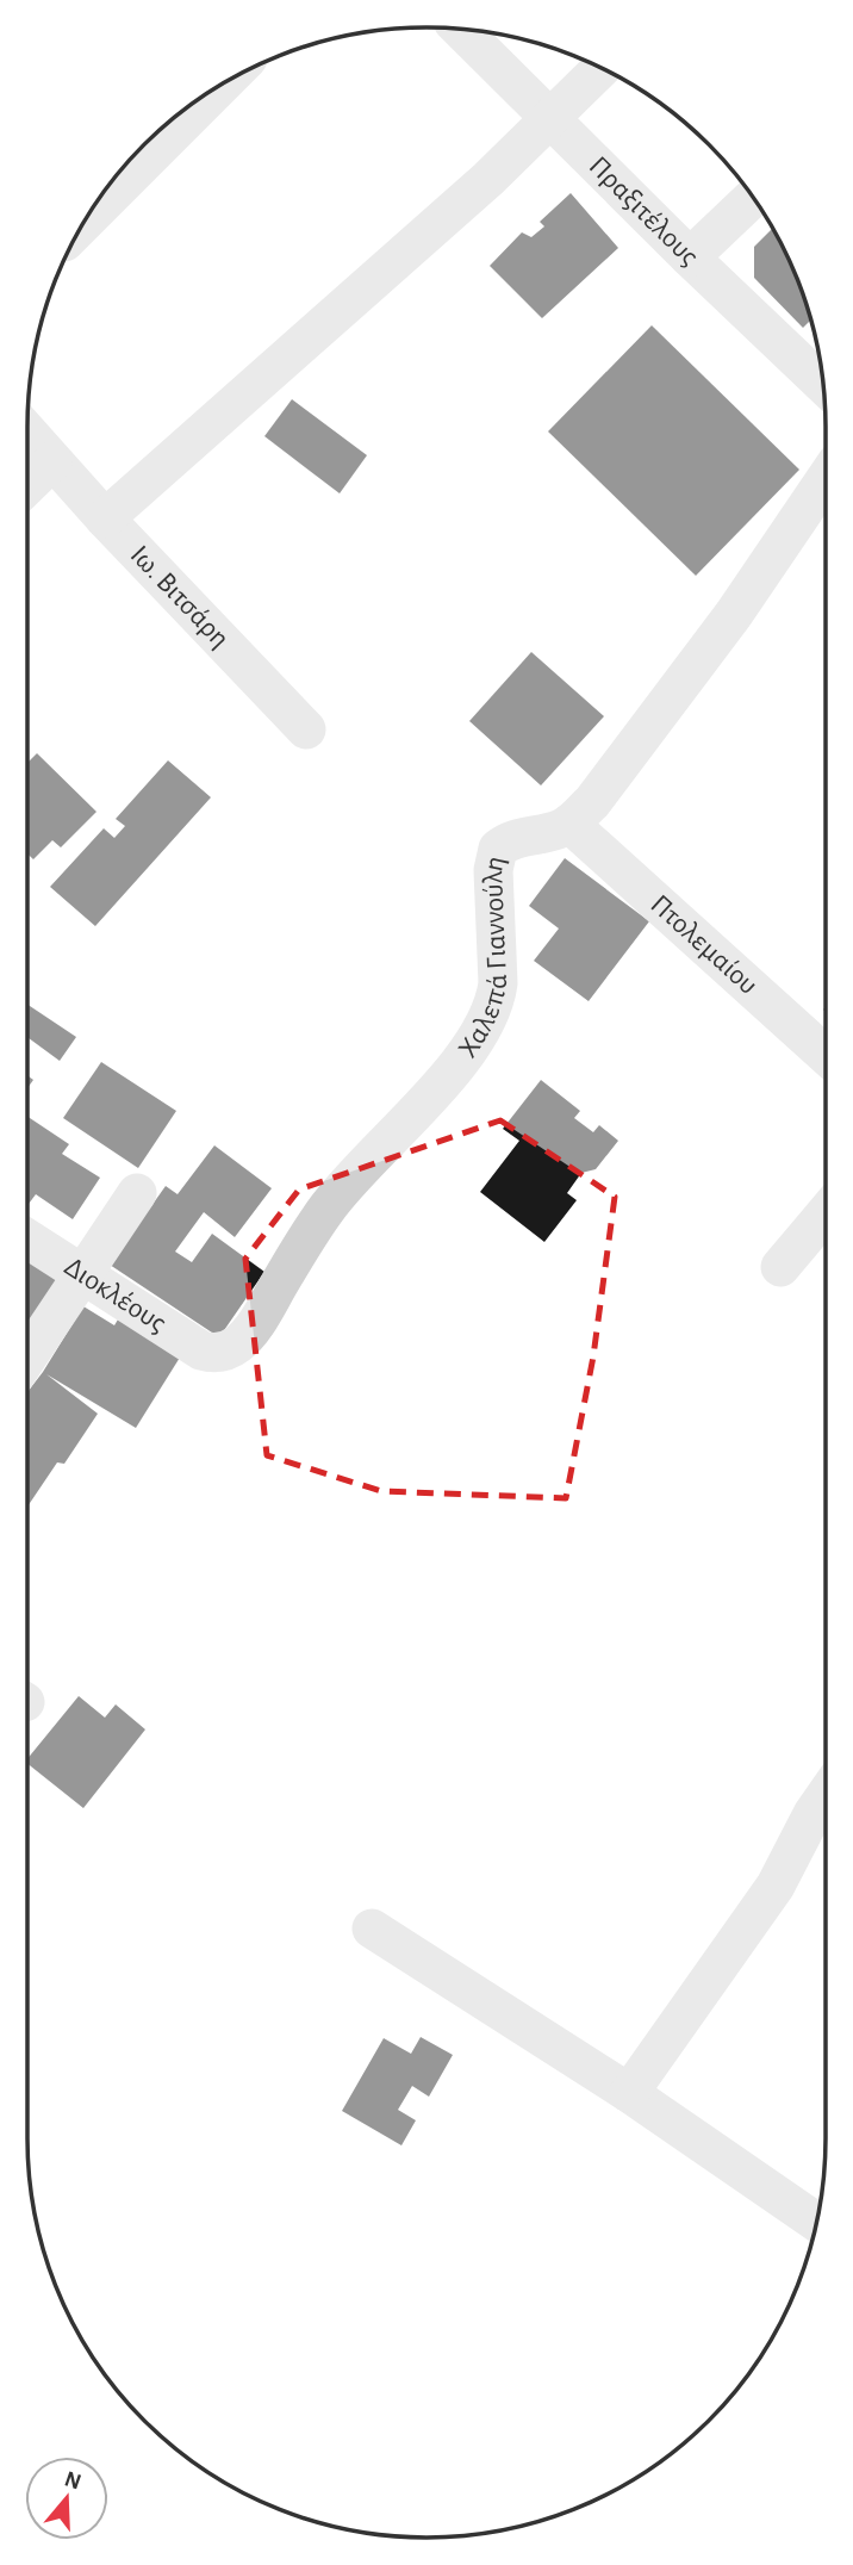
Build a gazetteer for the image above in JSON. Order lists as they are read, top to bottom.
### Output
{
  "streets": {
    "street": [
      "Πραξιτέλους",
      "Ιω. Βιτσάρη",
      "Πτολεμαίου",
      "Χαλεπά Γιαννούλη",
      "Διοκλέους"
    ]
  },
  "crossings": [
    ["Πτολεμαίου", "Χαλεπά Γιαννούλη"],
    ["Χαλεπά Γιαννούλη", "Διοκλέους"]
  ],
  "north": "top"
}
